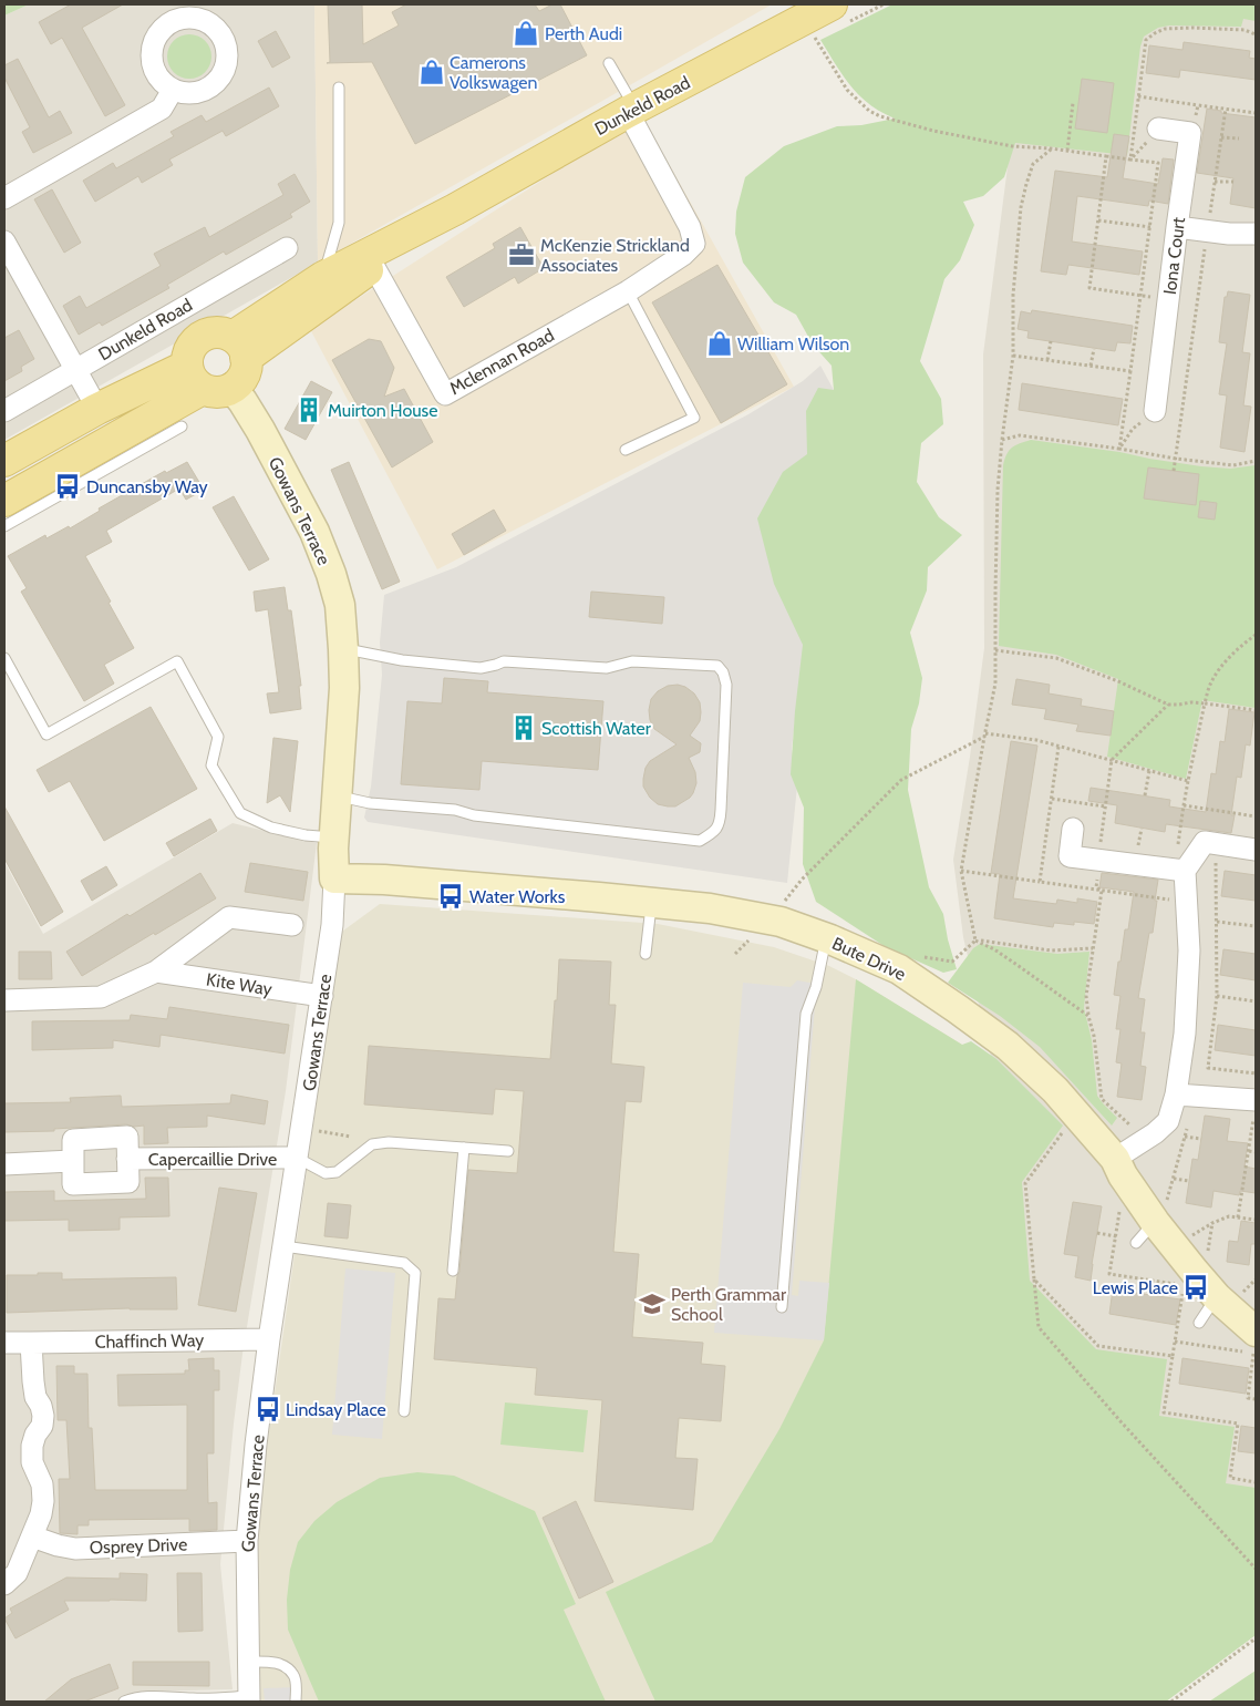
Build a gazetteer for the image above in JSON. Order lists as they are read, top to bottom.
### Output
{
  "streets": {
    "main road": ["Dunkeld Road"],
    "street": [
      "Iona Court",
      "Mclennan Road",
      "Gowans Terrace",
      "Bute Drive",
      "Kite Way",
      "Capercaillie Drive",
      "Chaffinch Way",
      "Osprey Drive"
    ]
  },
  "crossings": [
    ["Dunkeld Road", "Mclennan Road"],
    ["Dunkeld Road", "Gowans Terrace"],
    ["Gowans Terrace", "Bute Drive"],
    ["Gowans Terrace", "Kite Way"],
    ["Gowans Terrace", "Capercaillie Drive"],
    ["Gowans Terrace", "Chaffinch Way"],
    ["Gowans Terrace", "Osprey Drive"]
  ],
  "places": {
    "shop": ["Perth Audi", "Camerons Volkswagen", "William Wilson"],
    "office": ["McKenzie Strickland Associates"],
    "building": ["Muirton House", "Scottish Water"],
    "bus stop": [
      "Duncansby Way",
      "Water Works",
      "Lewis Place",
      "Lindsay Place"
    ],
    "school or university": ["Perth Grammar School"]
  }
}
